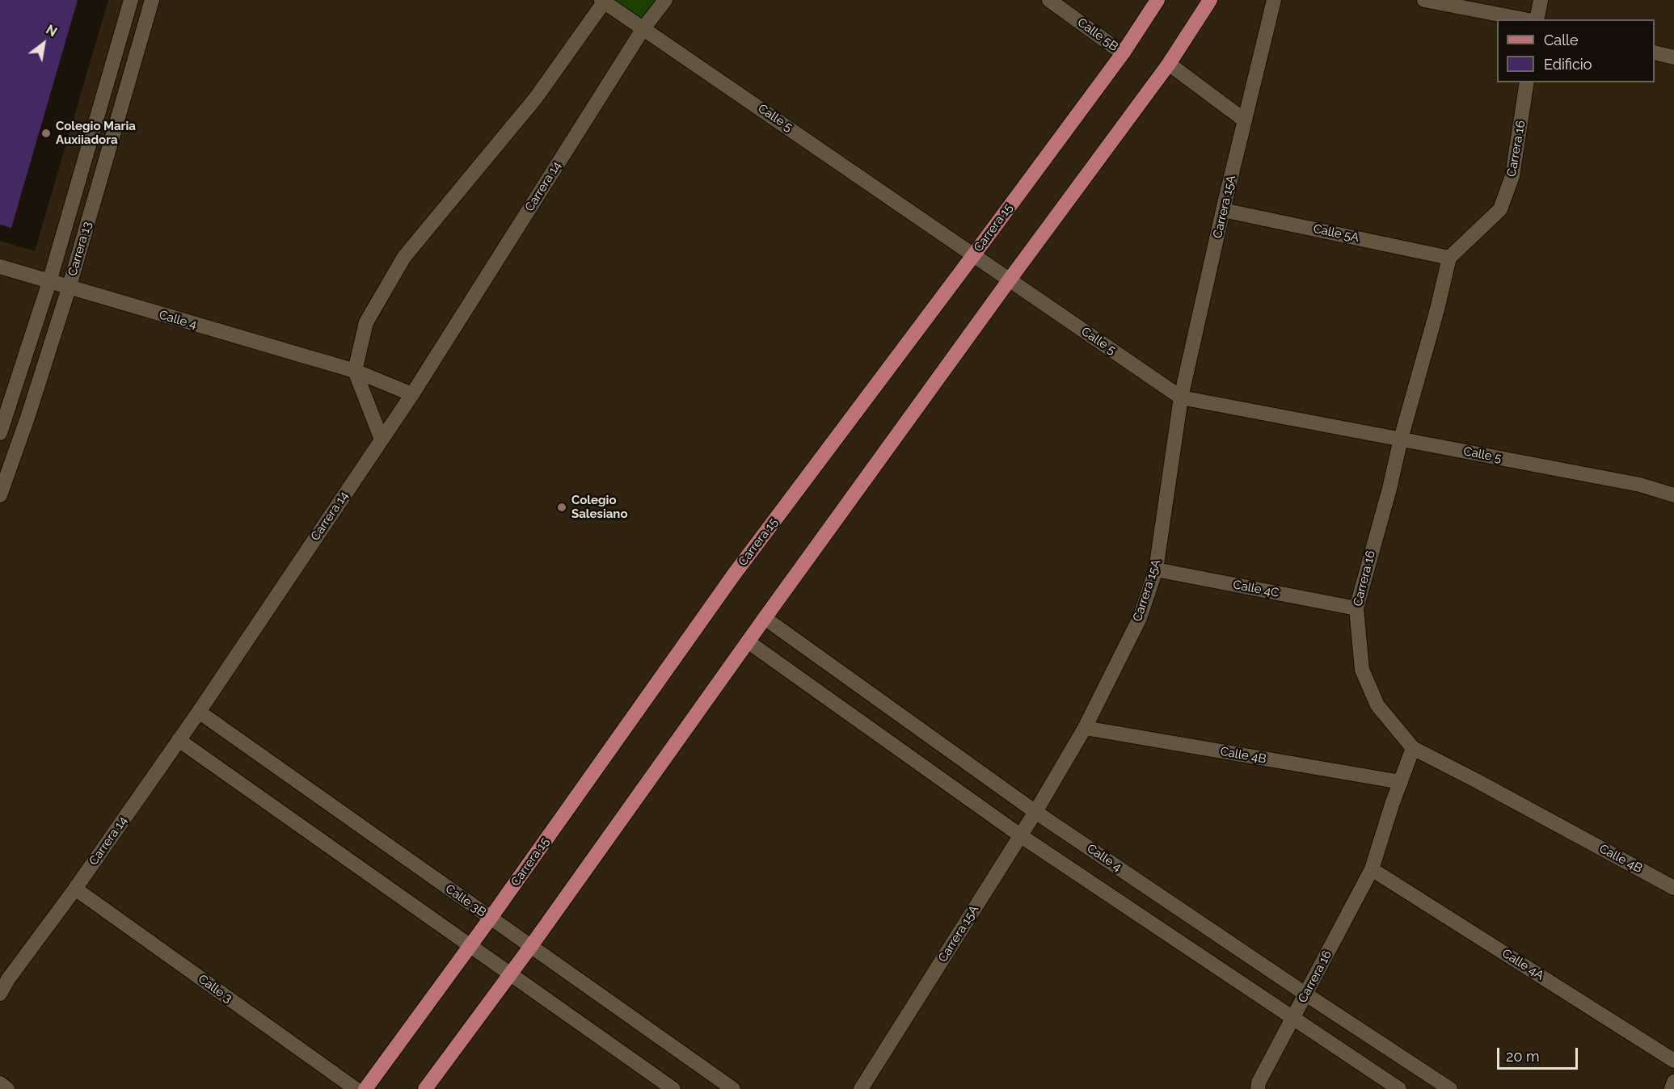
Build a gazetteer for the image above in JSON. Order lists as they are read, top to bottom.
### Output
{
  "streets": {
    "main road": ["Carrera 15"],
    "street": [
      "Calle 5B",
      "Calle 5",
      "Carrera 16",
      "Carrera 14",
      "Carrera 15A",
      "Calle 5A",
      "Carrera 13",
      "Calle 4",
      "Calle 4C",
      "Calle 4B",
      "Calle 3B",
      "Calle 4A",
      "Calle 3"
    ]
  },
  "crossings": [
    ["Calle 5B", "Carrera 15"],
    ["Calle 5", "Carrera 16"],
    ["Calle 5", "Carrera 14"],
    ["Calle 5", "Carrera 15A"],
    ["Calle 5", "Carrera 15"],
    ["Carrera 16", "Calle 5A"],
    ["Carrera 16", "Calle 4"],
    ["Carrera 16", "Calle 4C"],
    ["Carrera 16", "Calle 4B"],
    ["Carrera 16", "Calle 4A"],
    ["Carrera 14", "Calle 4"],
    ["Carrera 14", "Calle 3B"],
    ["Carrera 14", "Calle 3"],
    ["Carrera 15A", "Calle 5A"],
    ["Carrera 15A", "Calle 4"],
    ["Carrera 15A", "Calle 4C"],
    ["Carrera 15A", "Calle 4B"],
    ["Carrera 15", "Calle 3B"],
    ["Carrera 13", "Calle 4"]
  ],
  "places": ["Colegio Maria Auxiiadora", "Colegio Salesiano"],
  "legend": ["Calle", "Edificio"],
  "scale_bar": "20 m",
  "north": "top right"
}
